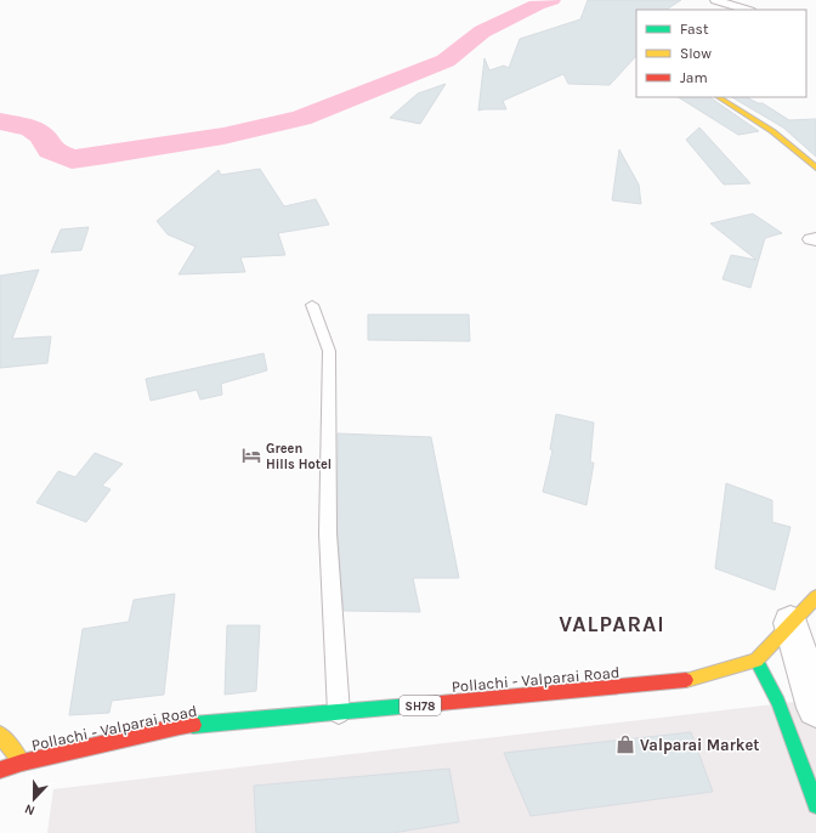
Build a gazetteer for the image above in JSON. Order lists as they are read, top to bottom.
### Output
{
  "streets": {
    "main road": ["Pollachi - Valparai Road", "SH78"]
  },
  "districts": ["VALPARAI"],
  "places": {
    "hotel": ["Green Hills Hotel"],
    "shop": ["Valparai Market"]
  },
  "legend": ["Fast", "Slow", "Jam"],
  "north": "bottom"
}
